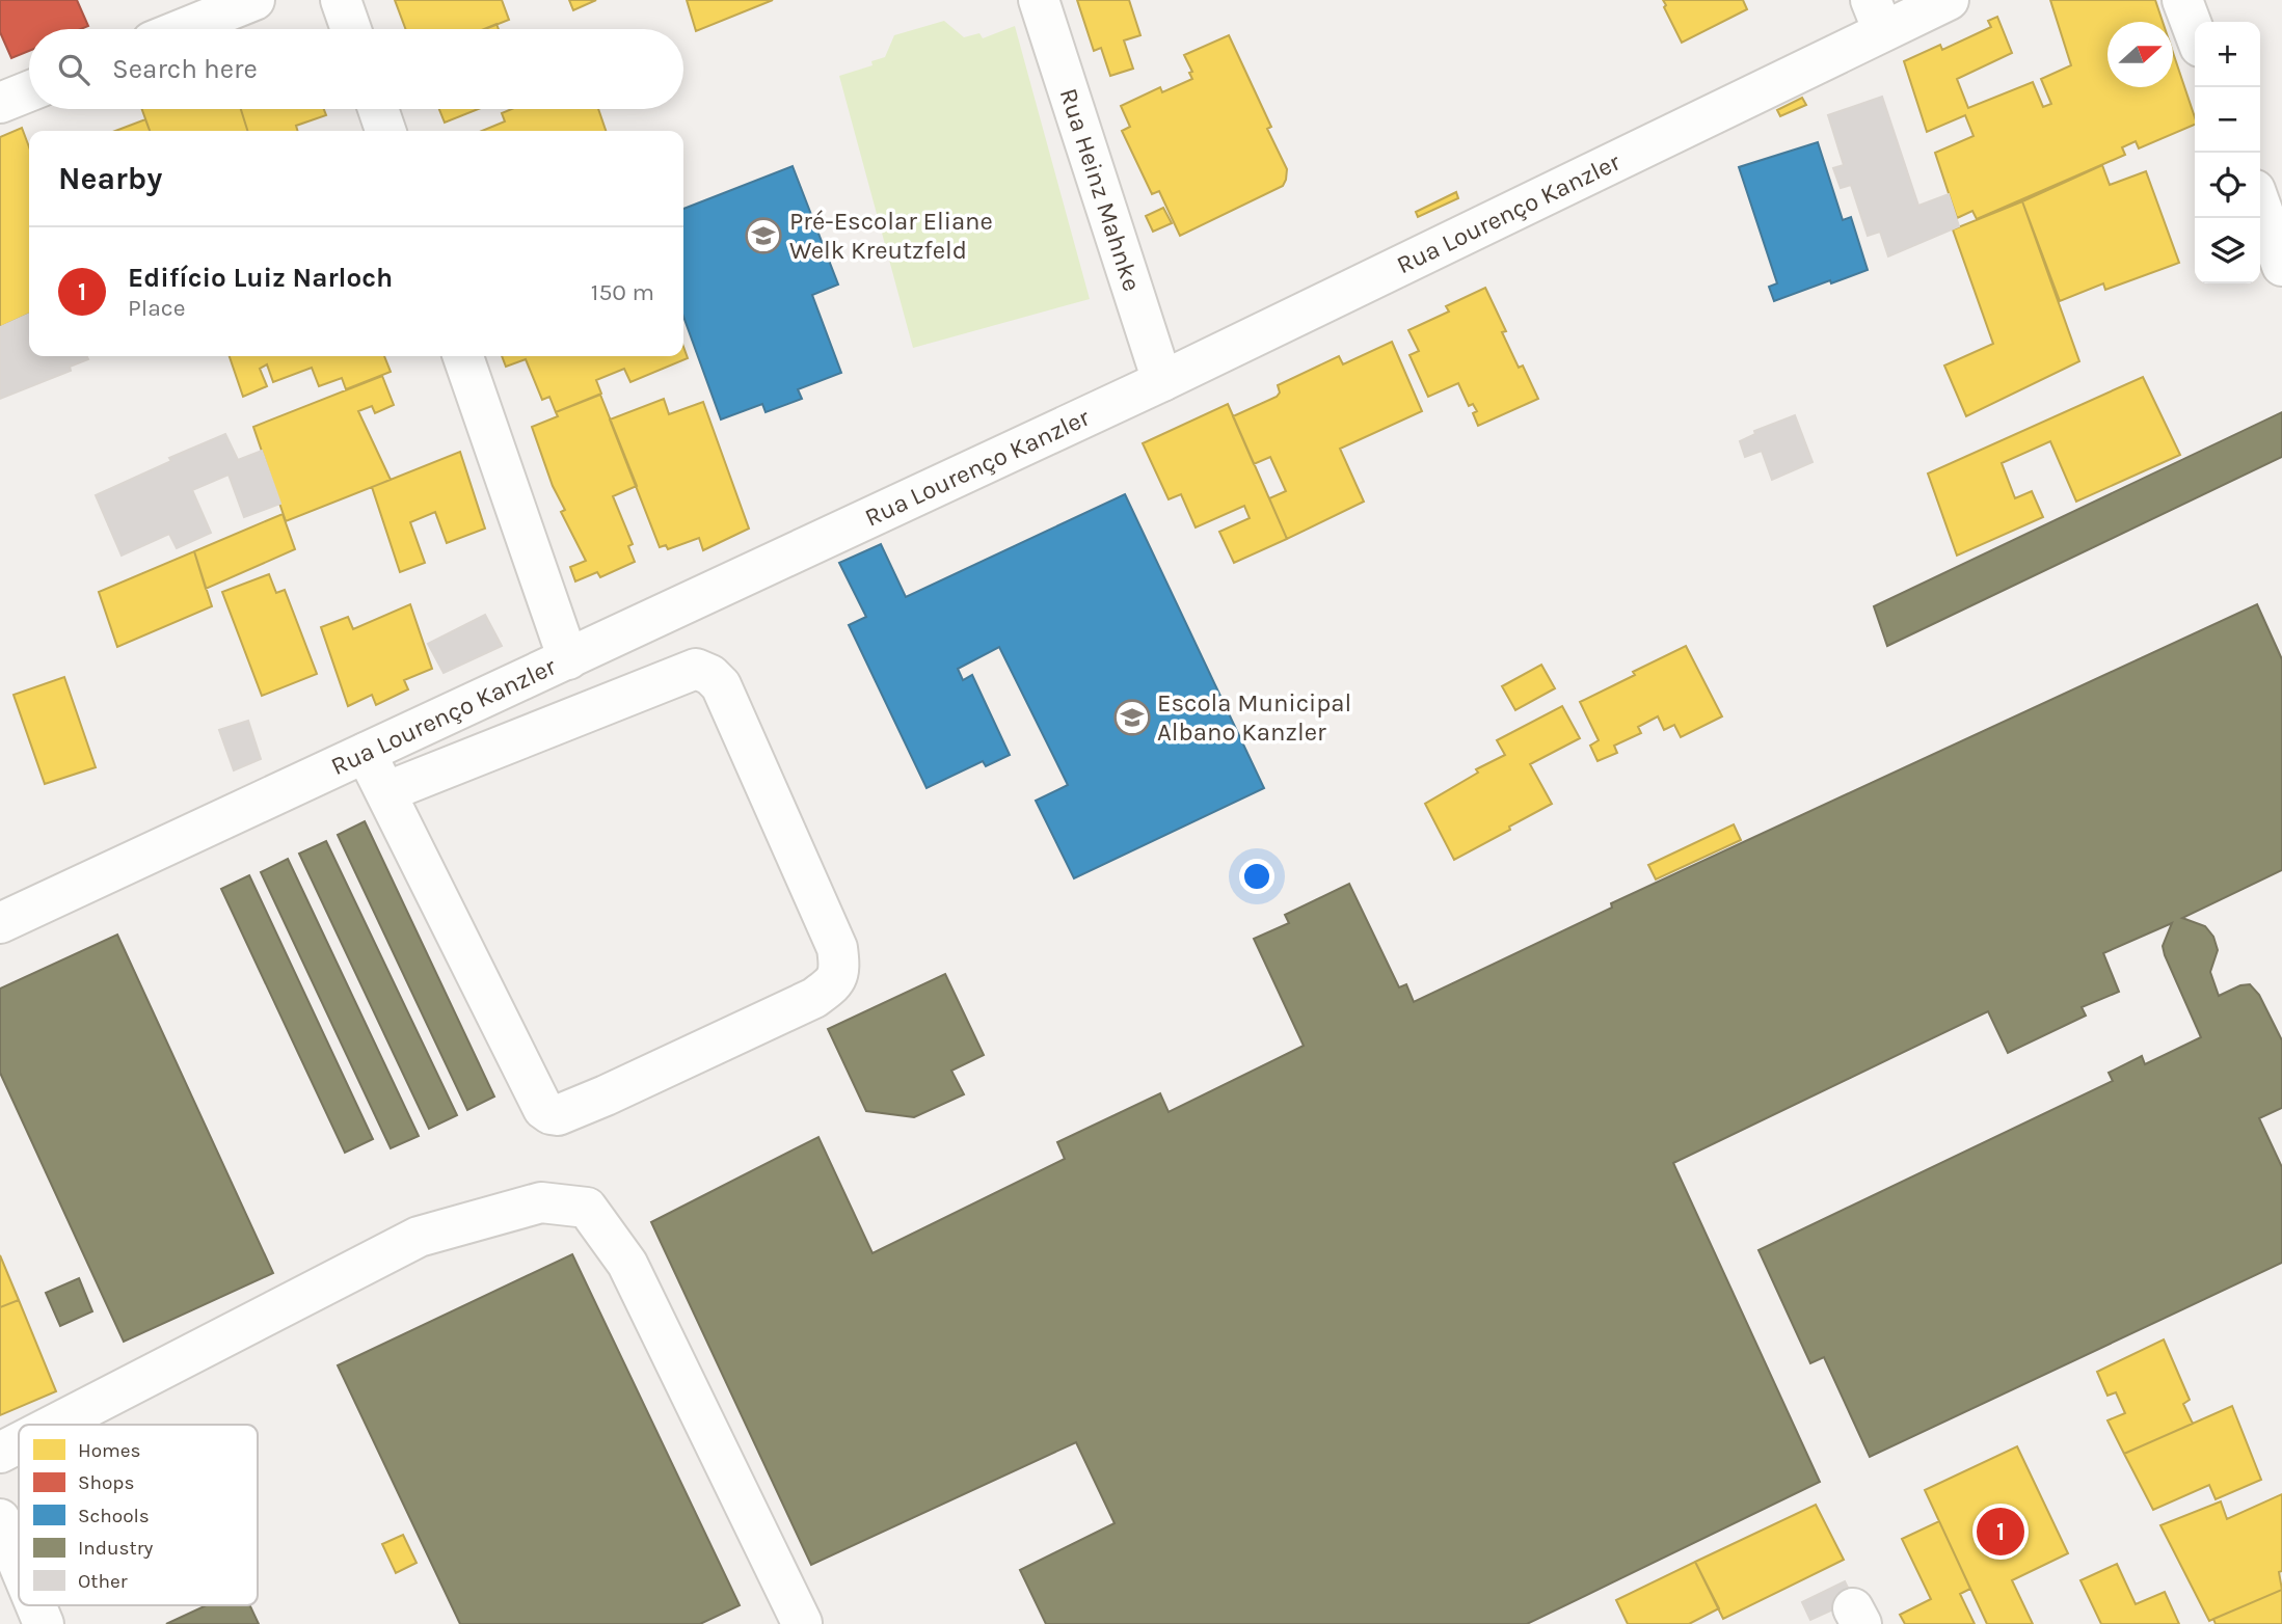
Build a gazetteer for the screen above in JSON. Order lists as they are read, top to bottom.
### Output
{
  "streets": {
    "street": ["Rua Heinz Mahnke", "Rua Lourenço Kanzler"]
  },
  "crossings": [
    ["Rua Heinz Mahnke", "Rua Lourenço Kanzler"]
  ],
  "places": {
    "school or university": ["Pré-Escolar Eliane Welk Kreutzfeld", "Escola Municipal Albano Kanzler"]
  },
  "legend": [
    "Homes",
    "Shops",
    "Schools",
    "Industry",
    "Other"
  ],
  "north": "right",
  "page": {
    "map_buttons": ["+", "−"],
    "search": "Search here",
    "heading": "Nearby",
    "list": [
      {
        "mark": "1",
        "name": "Edifício Luiz Narloch",
        "note": "Place",
        "value": "150 m"
      }
    ],
    "pins": "1"
  }
}
